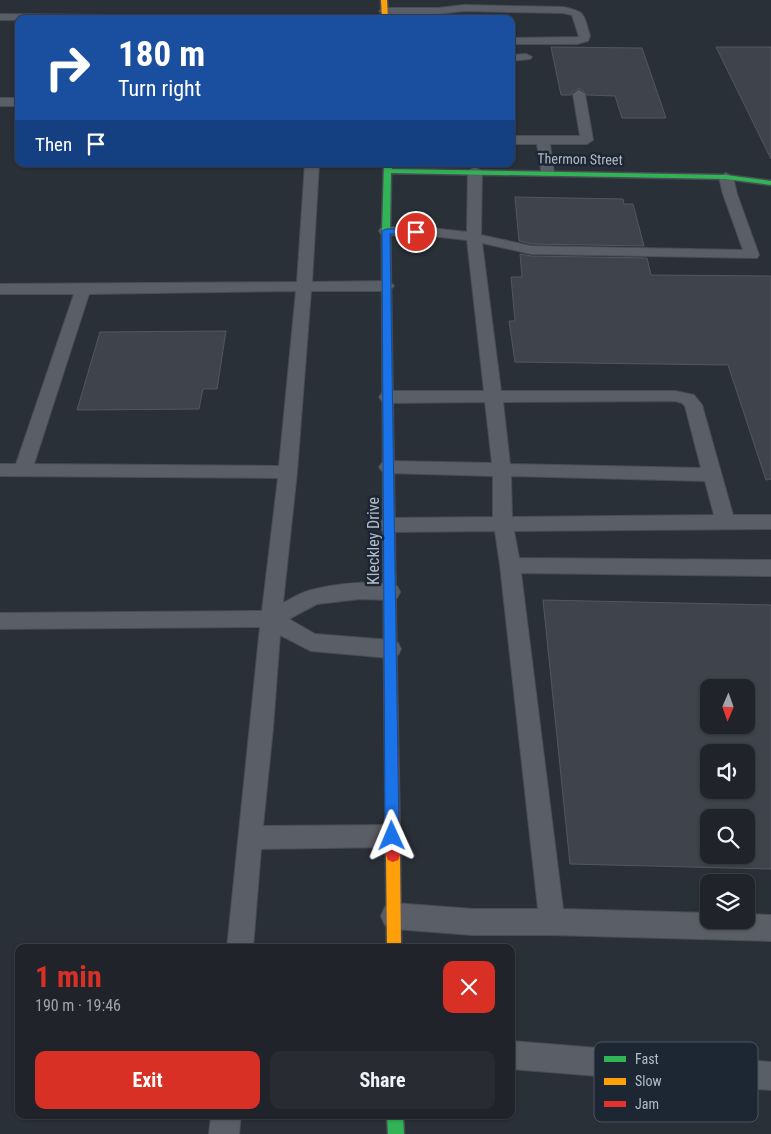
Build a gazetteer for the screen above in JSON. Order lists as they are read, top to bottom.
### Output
{
  "streets": {
    "street": ["Thermon Street", "Kleckley Drive"]
  },
  "crossings": [
    ["Thermon Street", "Kleckley Drive"]
  ],
  "legend": ["Fast", "Slow", "Jam"],
  "north": "bottom",
  "page": {
    "turn": ["180 m", "Turn right"],
    "then": "Then",
    "heading": ["1 min", "190 m · 19:46"],
    "buttons": ["Exit", "Share"]
  }
}
